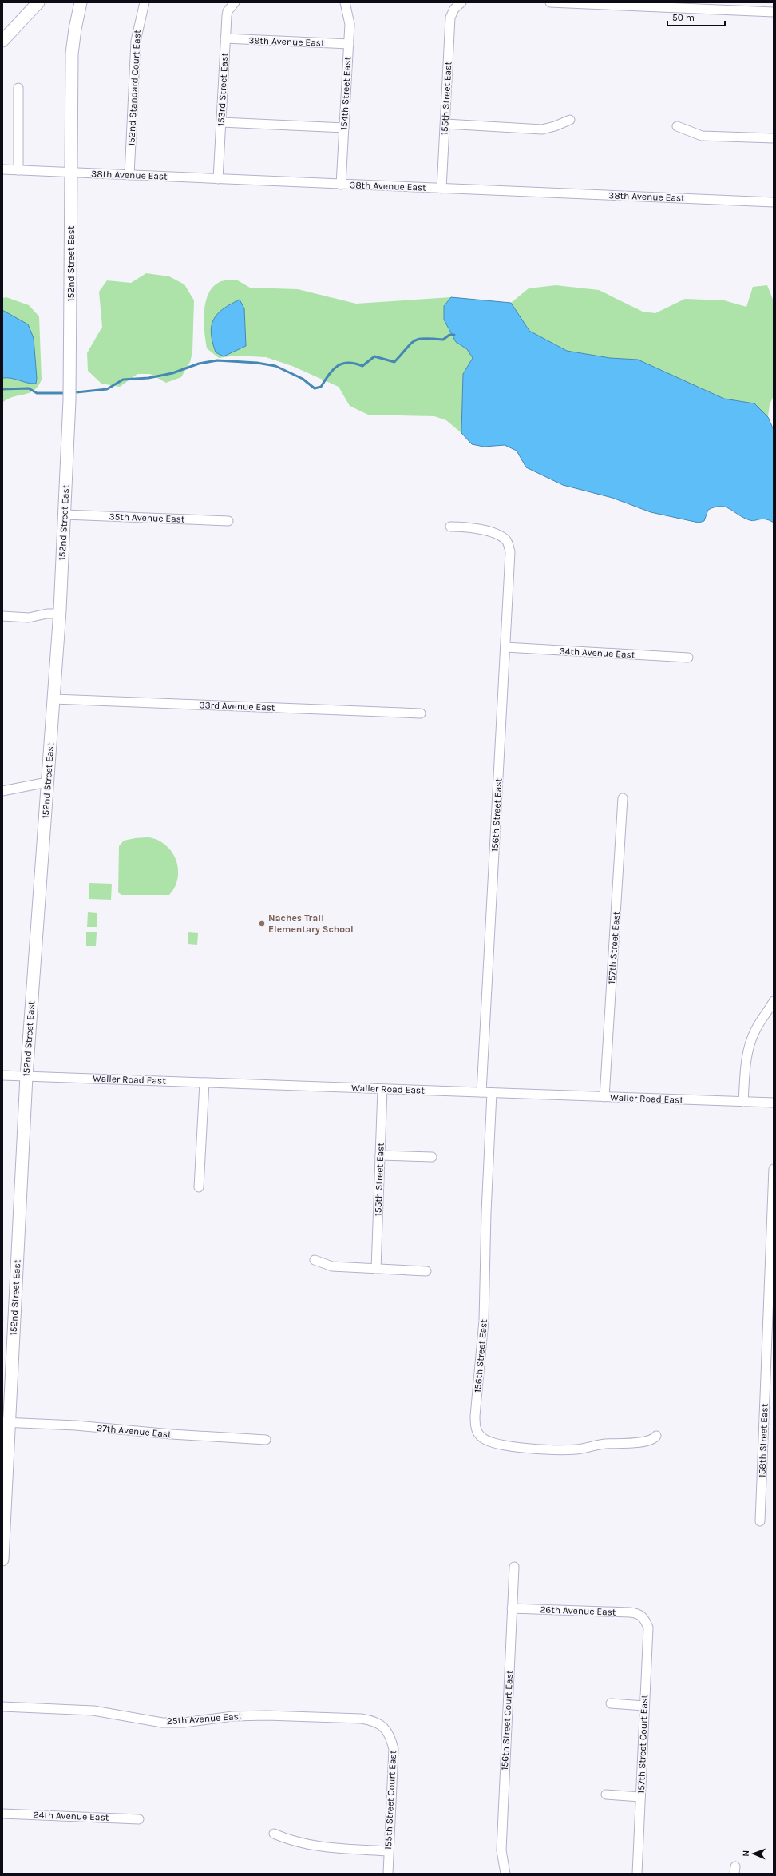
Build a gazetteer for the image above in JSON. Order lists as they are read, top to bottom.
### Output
{
  "streets": {
    "main road": ["152nd Street East"],
    "street": [
      "39th Avenue East",
      "152nd Standard Court East",
      "153rd Street East",
      "154th Street East",
      "155th Street East",
      "38th Avenue East",
      "35th Avenue East",
      "34th Avenue East",
      "33rd Avenue East",
      "156th Street East",
      "157th Street East",
      "Waller Road East",
      "27th Avenue East",
      "158th Street East",
      "26th Avenue East",
      "25th Avenue East",
      "156th Street Court East",
      "157th Street Court East",
      "155th Street Court East",
      "24th Avenue East"
    ]
  },
  "crossings": [
    ["39th Avenue East", "153rd Street East"],
    ["39th Avenue East", "154th Street East"],
    ["152nd Standard Court East", "38th Avenue East"],
    ["153rd Street East", "38th Avenue East"],
    ["154th Street East", "38th Avenue East"],
    ["155th Street East", "38th Avenue East"],
    ["155th Street East", "Waller Road East"],
    ["38th Avenue East", "152nd Street East"],
    ["152nd Street East", "35th Avenue East"],
    ["152nd Street East", "33rd Avenue East"],
    ["152nd Street East", "Waller Road East"],
    ["152nd Street East", "27th Avenue East"],
    ["34th Avenue East", "156th Street East"],
    ["156th Street East", "Waller Road East"],
    ["157th Street East", "Waller Road East"],
    ["26th Avenue East", "156th Street Court East"],
    ["26th Avenue East", "157th Street Court East"],
    ["25th Avenue East", "155th Street Court East"]
  ],
  "places": ["Naches Trail Elementary School"],
  "scale_bar": "50 m",
  "north": "left"
}
